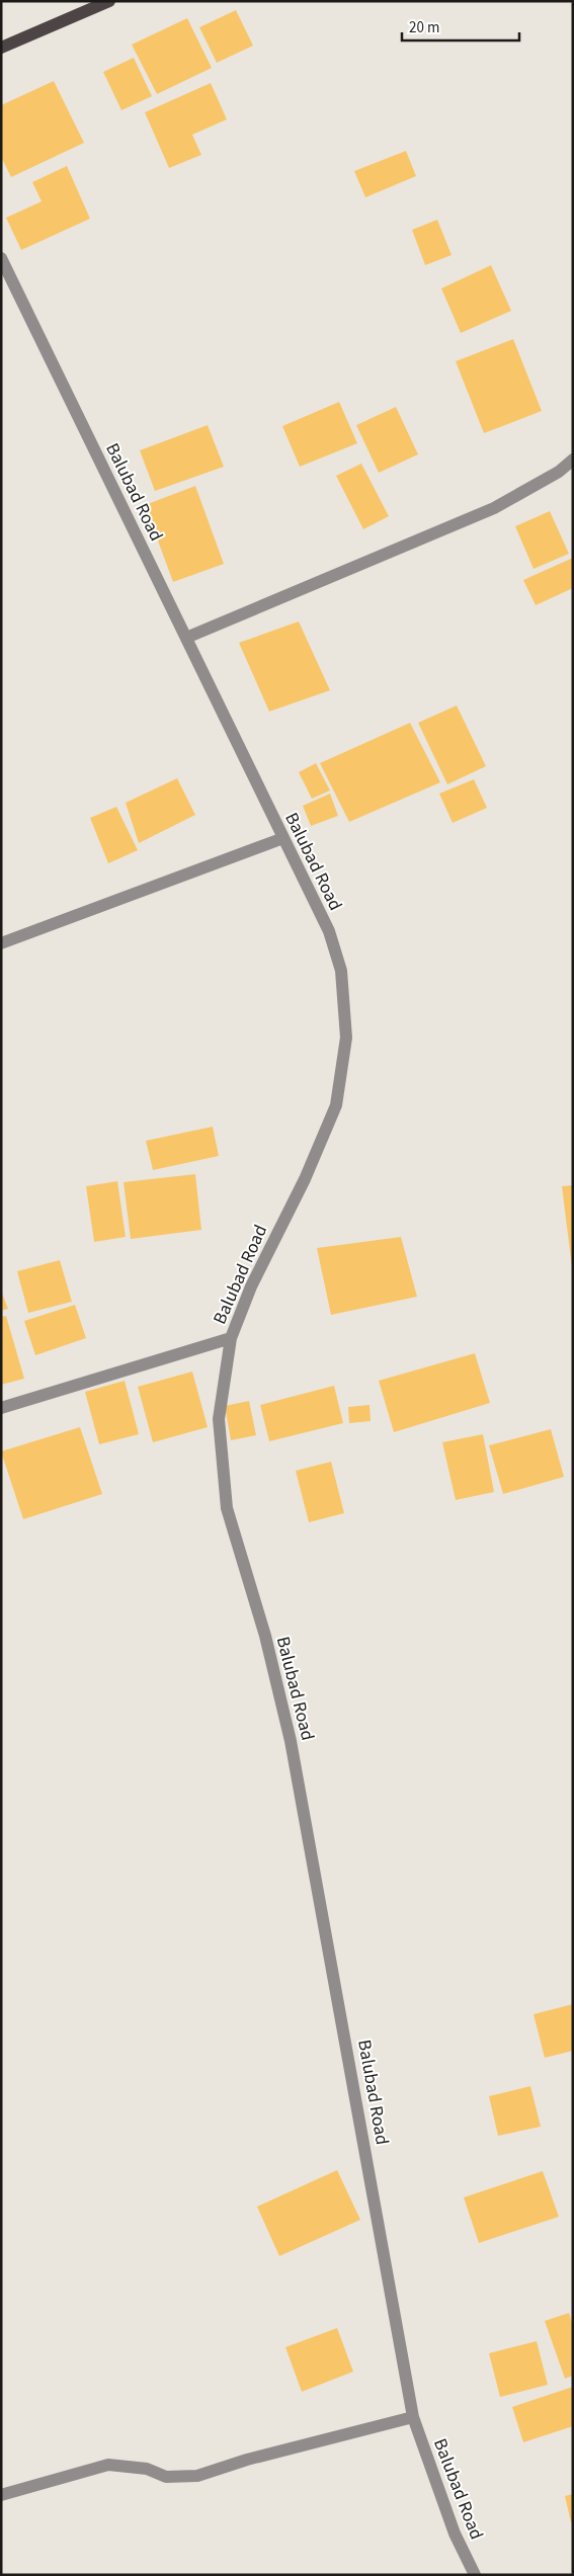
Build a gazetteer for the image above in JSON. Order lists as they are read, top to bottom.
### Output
{
  "streets": {
    "street": ["Balubad Road"]
  },
  "scale_bar": "20 m"
}
